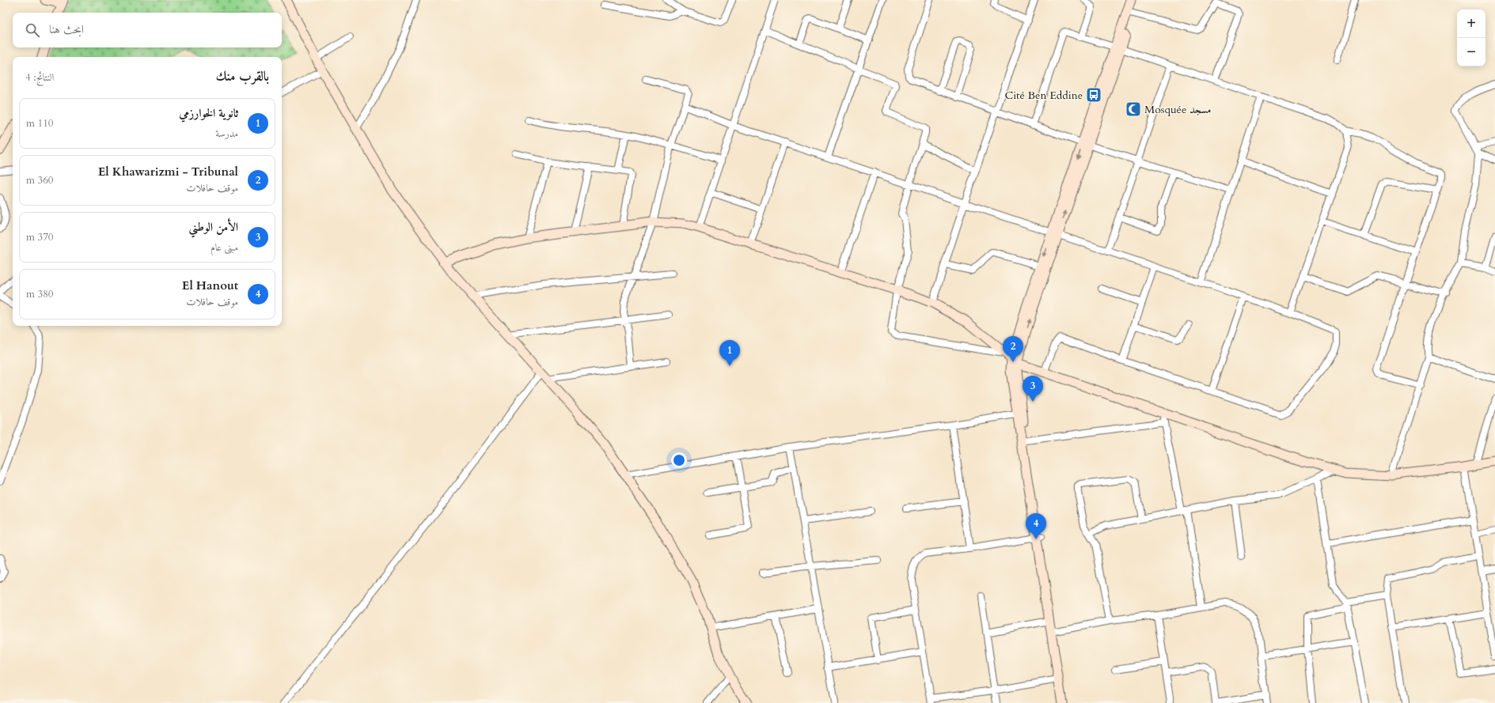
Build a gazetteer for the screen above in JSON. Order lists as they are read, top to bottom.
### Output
{
  "places": {
    "bus stop": ["Cité Ben Eddine"],
    "mosque": ["Mosquée مسجد"]
  },
  "page": {
    "map_buttons": ["+", "−"],
    "search": "ابحث هنا",
    "heading": ["بالقرب منك", "النتائج: 4"],
    "list": [
      {
        "mark": "1",
        "name": "ثانوية الخوارزمي",
        "note": "مدرسة",
        "value": "110 m"
      },
      {
        "mark": "2",
        "name": "El Khawarizmi - Tribunal",
        "note": "موقف حافلات",
        "value": "360 m"
      },
      {
        "mark": "3",
        "name": "الأمن الوطني",
        "note": "مبنى عام",
        "value": "370 m"
      },
      {
        "mark": "4",
        "name": "El Hanout",
        "note": "موقف حافلات",
        "value": "380 m"
      }
    ],
    "pins": [
      "2",
      "1",
      "3",
      "4"
    ]
  }
}
